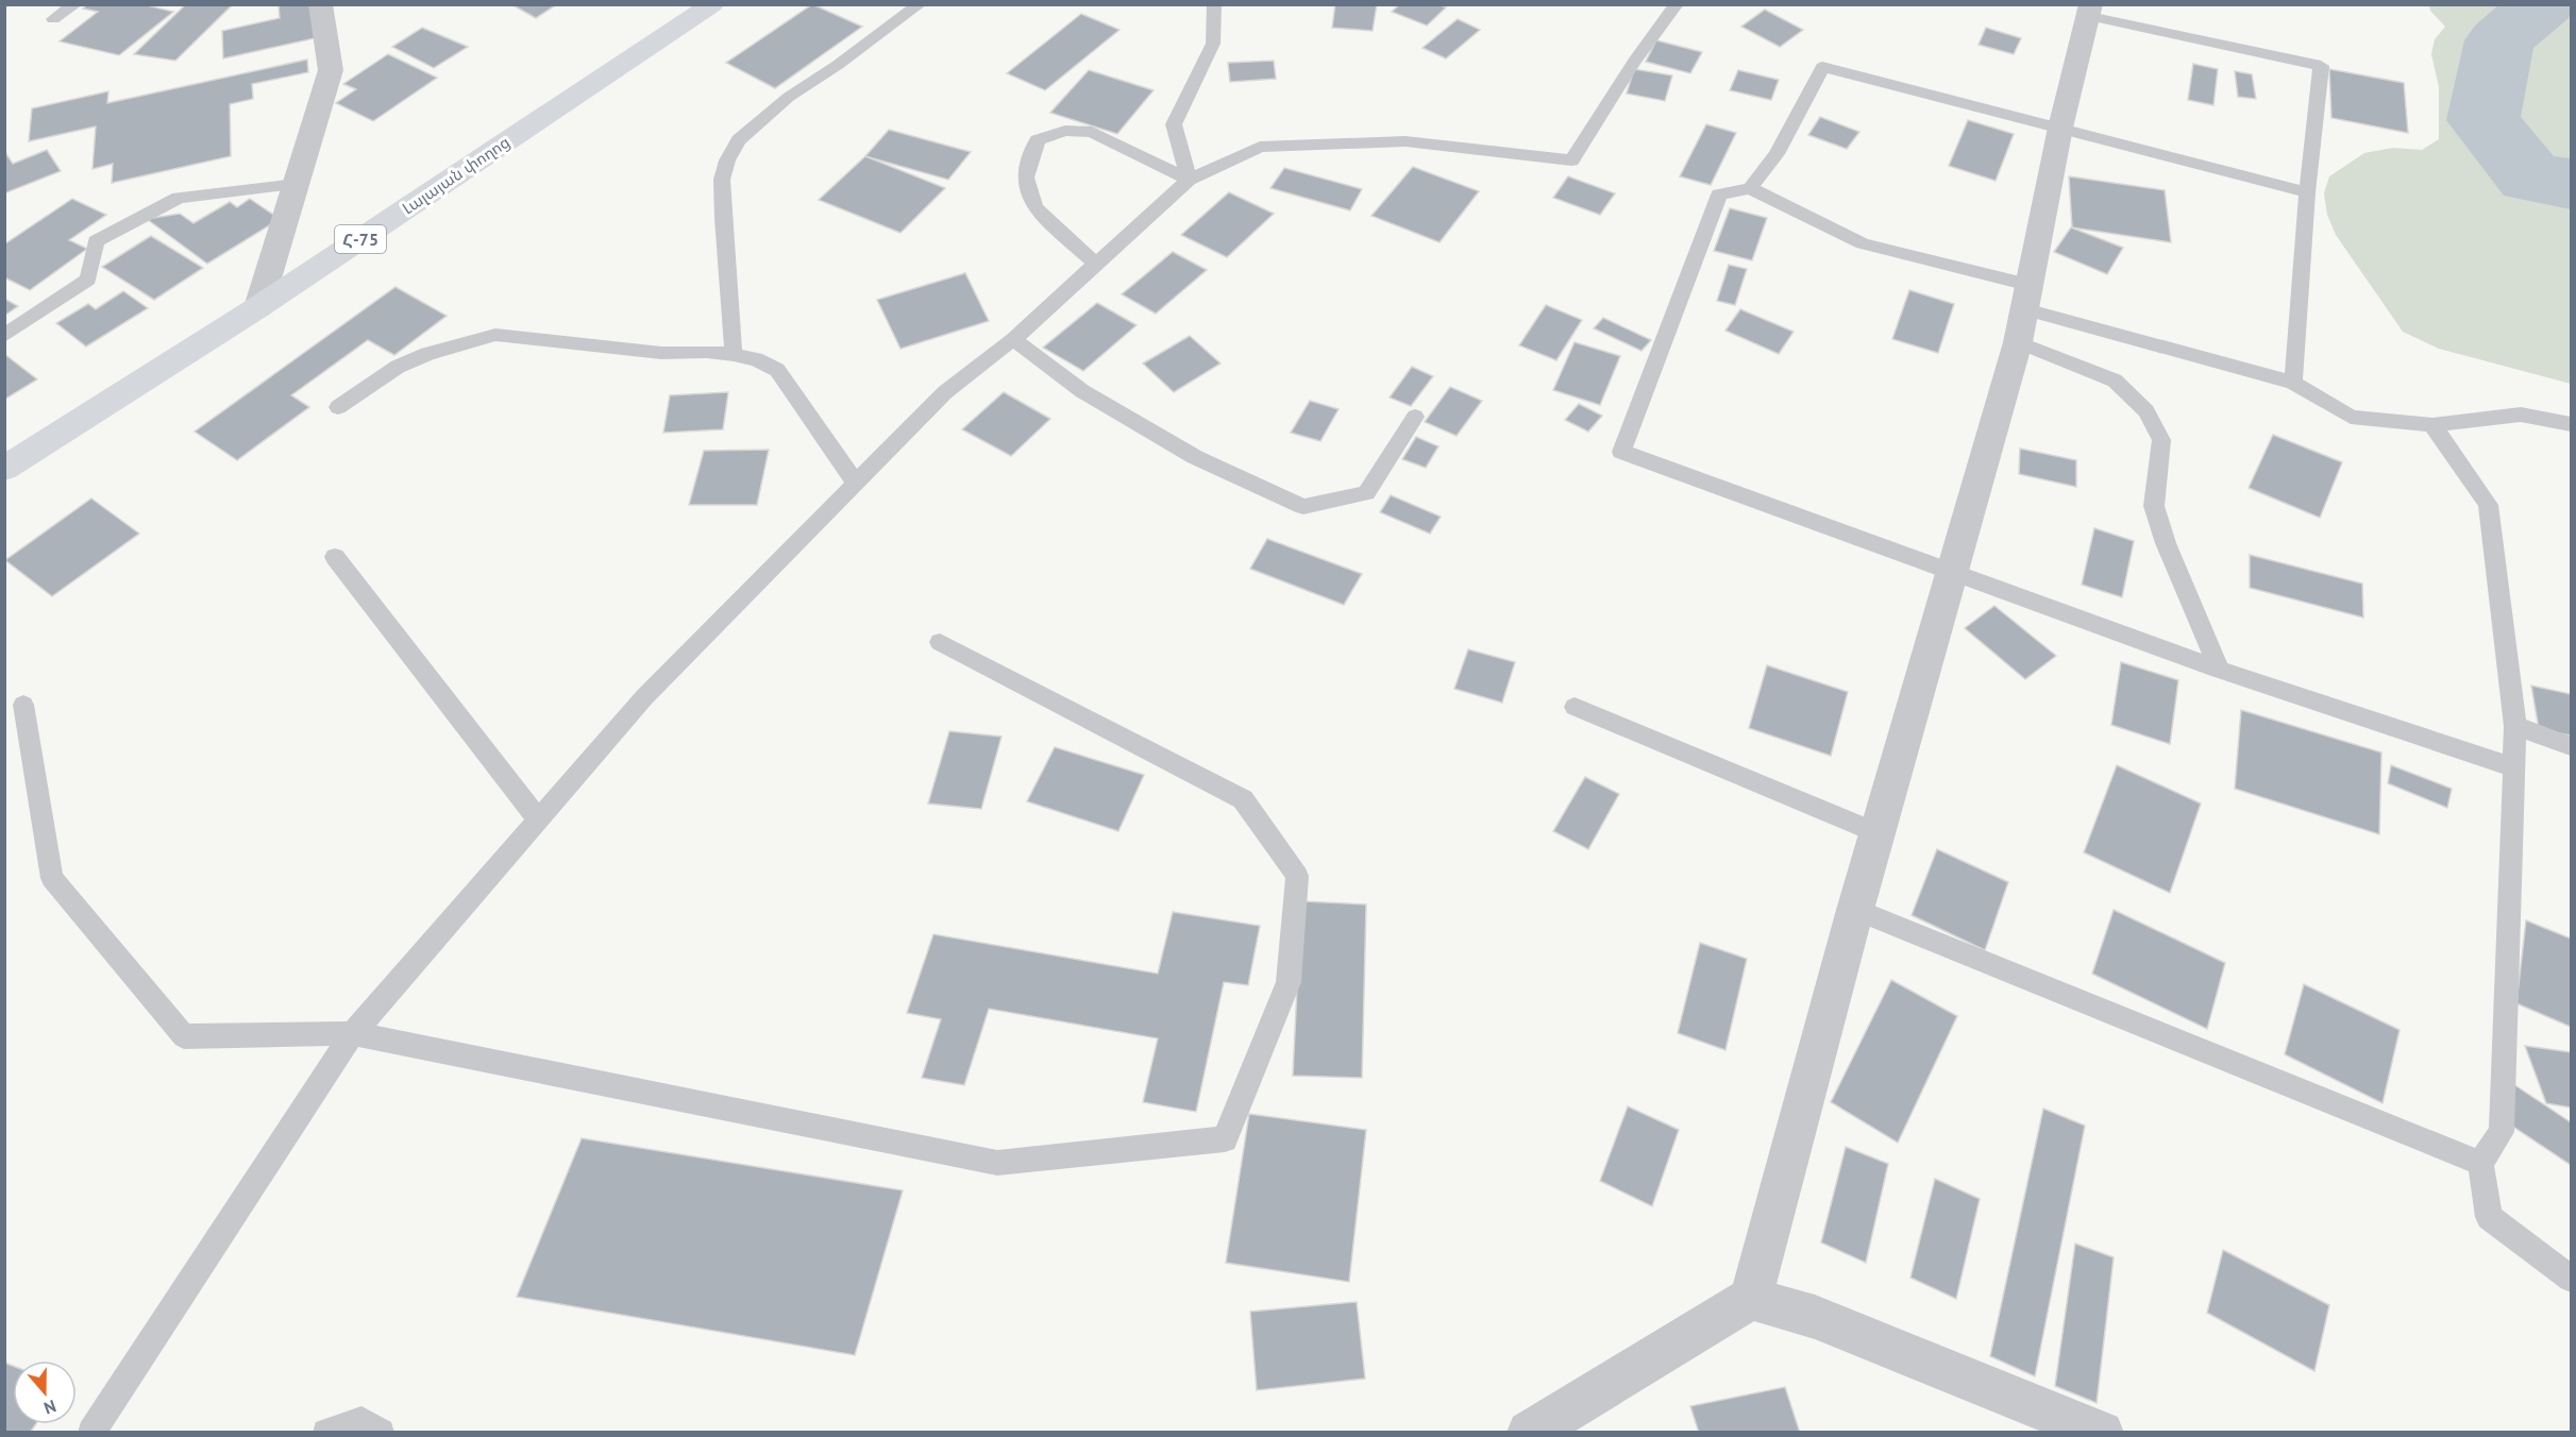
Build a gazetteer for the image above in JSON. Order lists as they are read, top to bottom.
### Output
{
  "streets": {
    "highway": ["Լալայան փողոց", "Հ-75"]
  },
  "north": "bottom"
}
